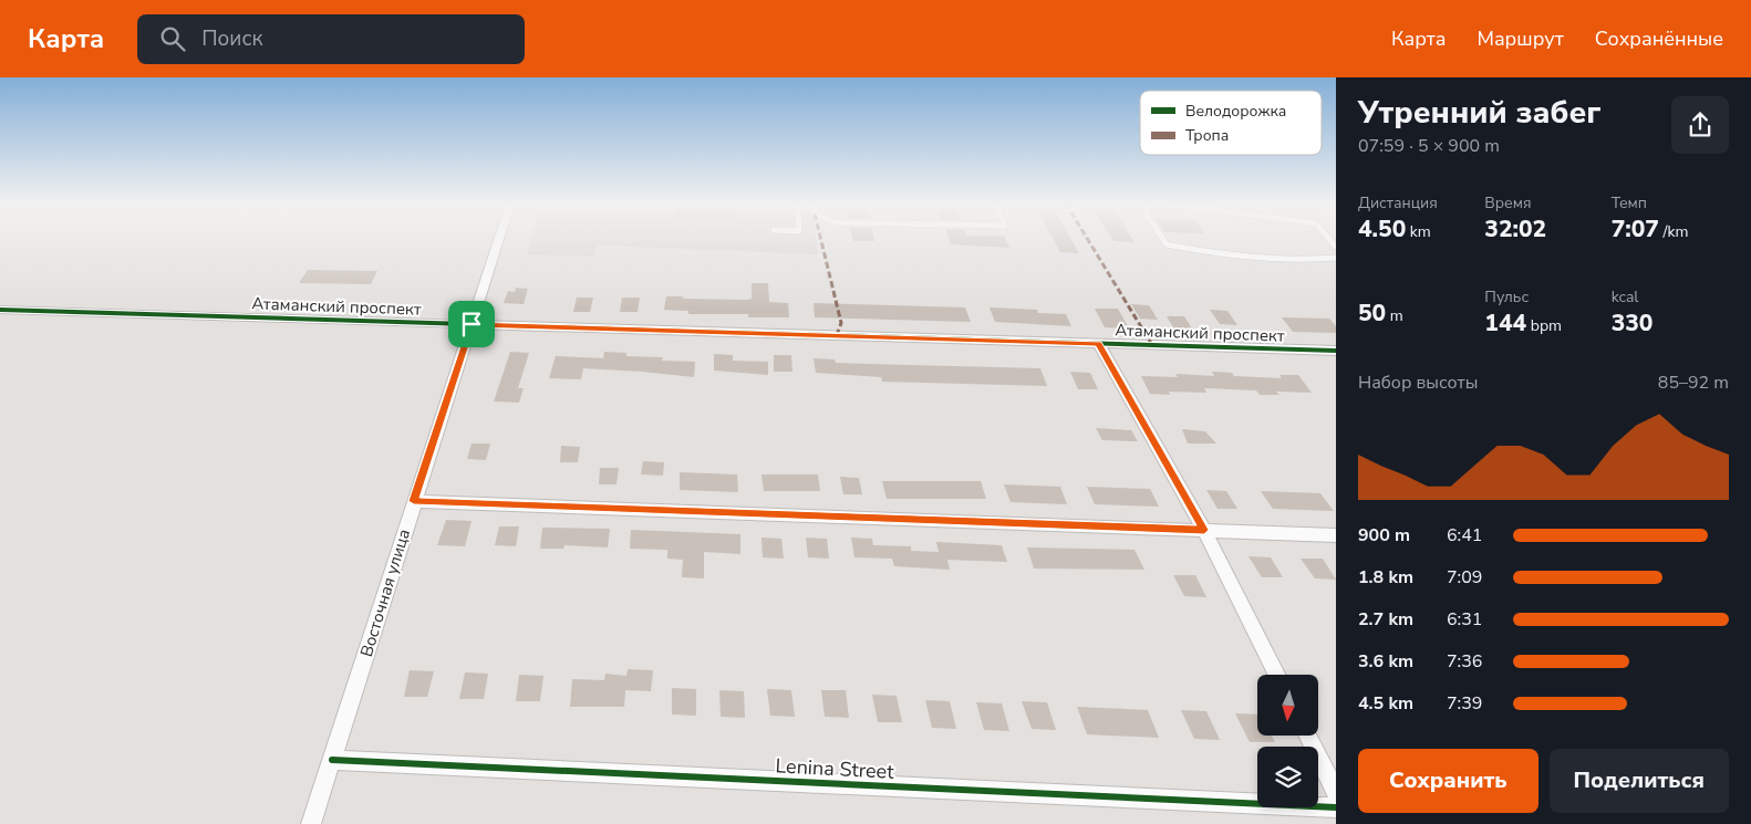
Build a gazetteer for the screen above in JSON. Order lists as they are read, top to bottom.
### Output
{
  "streets": {
    "street": ["Атаманский проспект", "Восточная улица", "Lenina Street"]
  },
  "crossings": [
    ["Атаманский проспект", "Восточная улица"],
    ["Восточная улица", "Lenina Street"]
  ],
  "legend": ["Велодорожка", "Тропа"],
  "north": "bottom",
  "page": {
    "header": "Карта",
    "search": "Поиск",
    "nav": ["Карта", "Маршрут", "Сохранённые"],
    "heading": ["Утренний забег", "07:59 · 5 × 900 m"],
    "stats": [
      ["Дистанция", "4.50 km"],
      ["Время", "32:02"],
      ["Темп", "7:07 /km"],
      ["50 m"],
      ["Пульс", "144 bpm"],
      ["kcal", "330"]
    ],
    "chart": ["Набор высоты", "85–92 m"],
    "list": [
      {
        "name": "900 m",
        "note": "6:41"
      },
      {
        "name": "1.8 km",
        "note": "7:09"
      },
      {
        "name": "2.7 km",
        "note": "6:31"
      },
      {
        "name": "3.6 km",
        "note": "7:36"
      },
      {
        "name": "4.5 km",
        "note": "7:39"
      }
    ],
    "buttons": ["Сохранить", "Поделиться"]
  }
}
